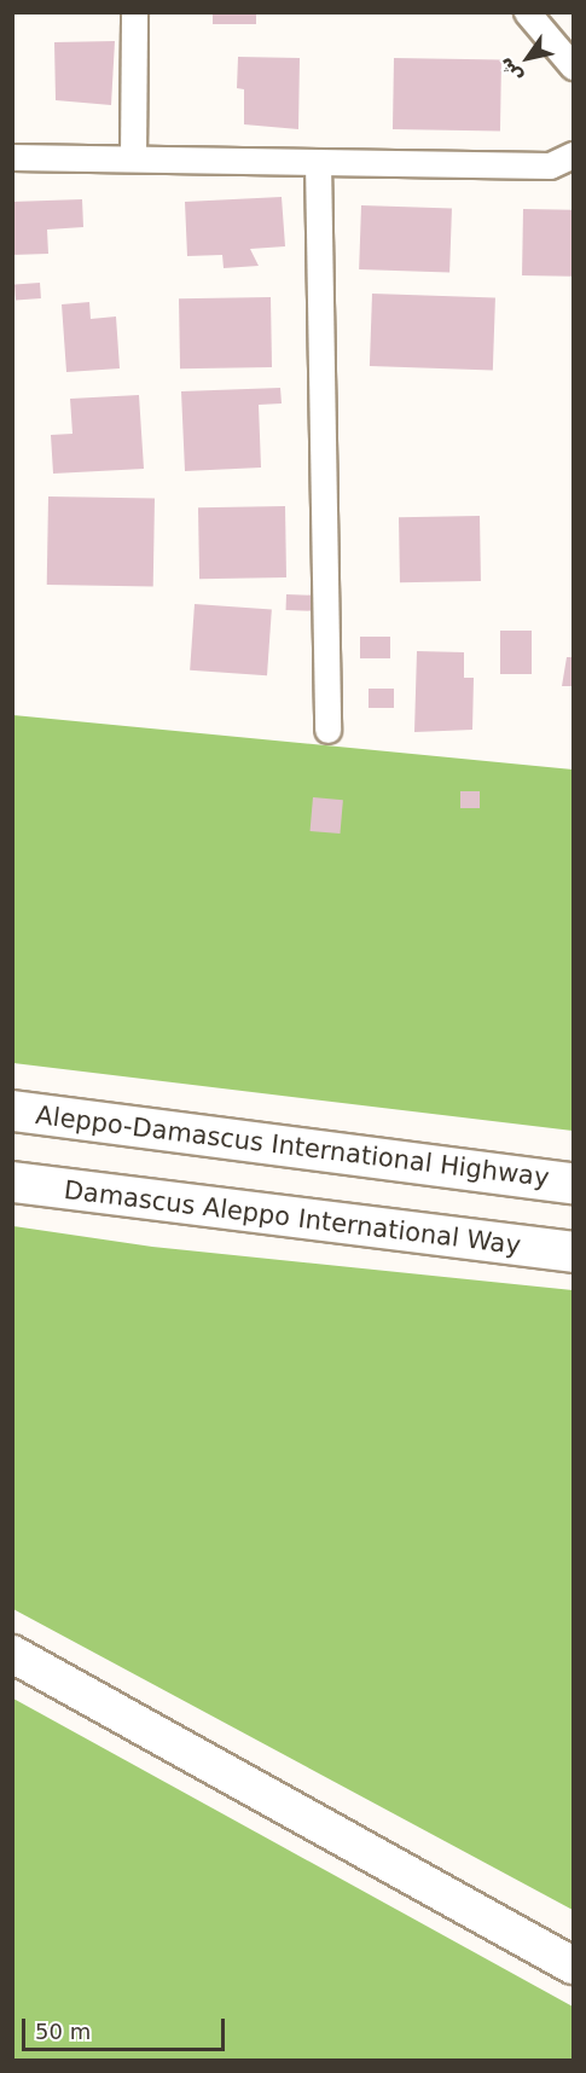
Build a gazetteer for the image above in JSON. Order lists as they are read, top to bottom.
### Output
{
  "streets": {
    "highway": ["Aleppo-Damascus International Highway", "Damascus Aleppo International Way"]
  },
  "scale_bar": "50 m",
  "north": "bottom left"
}
